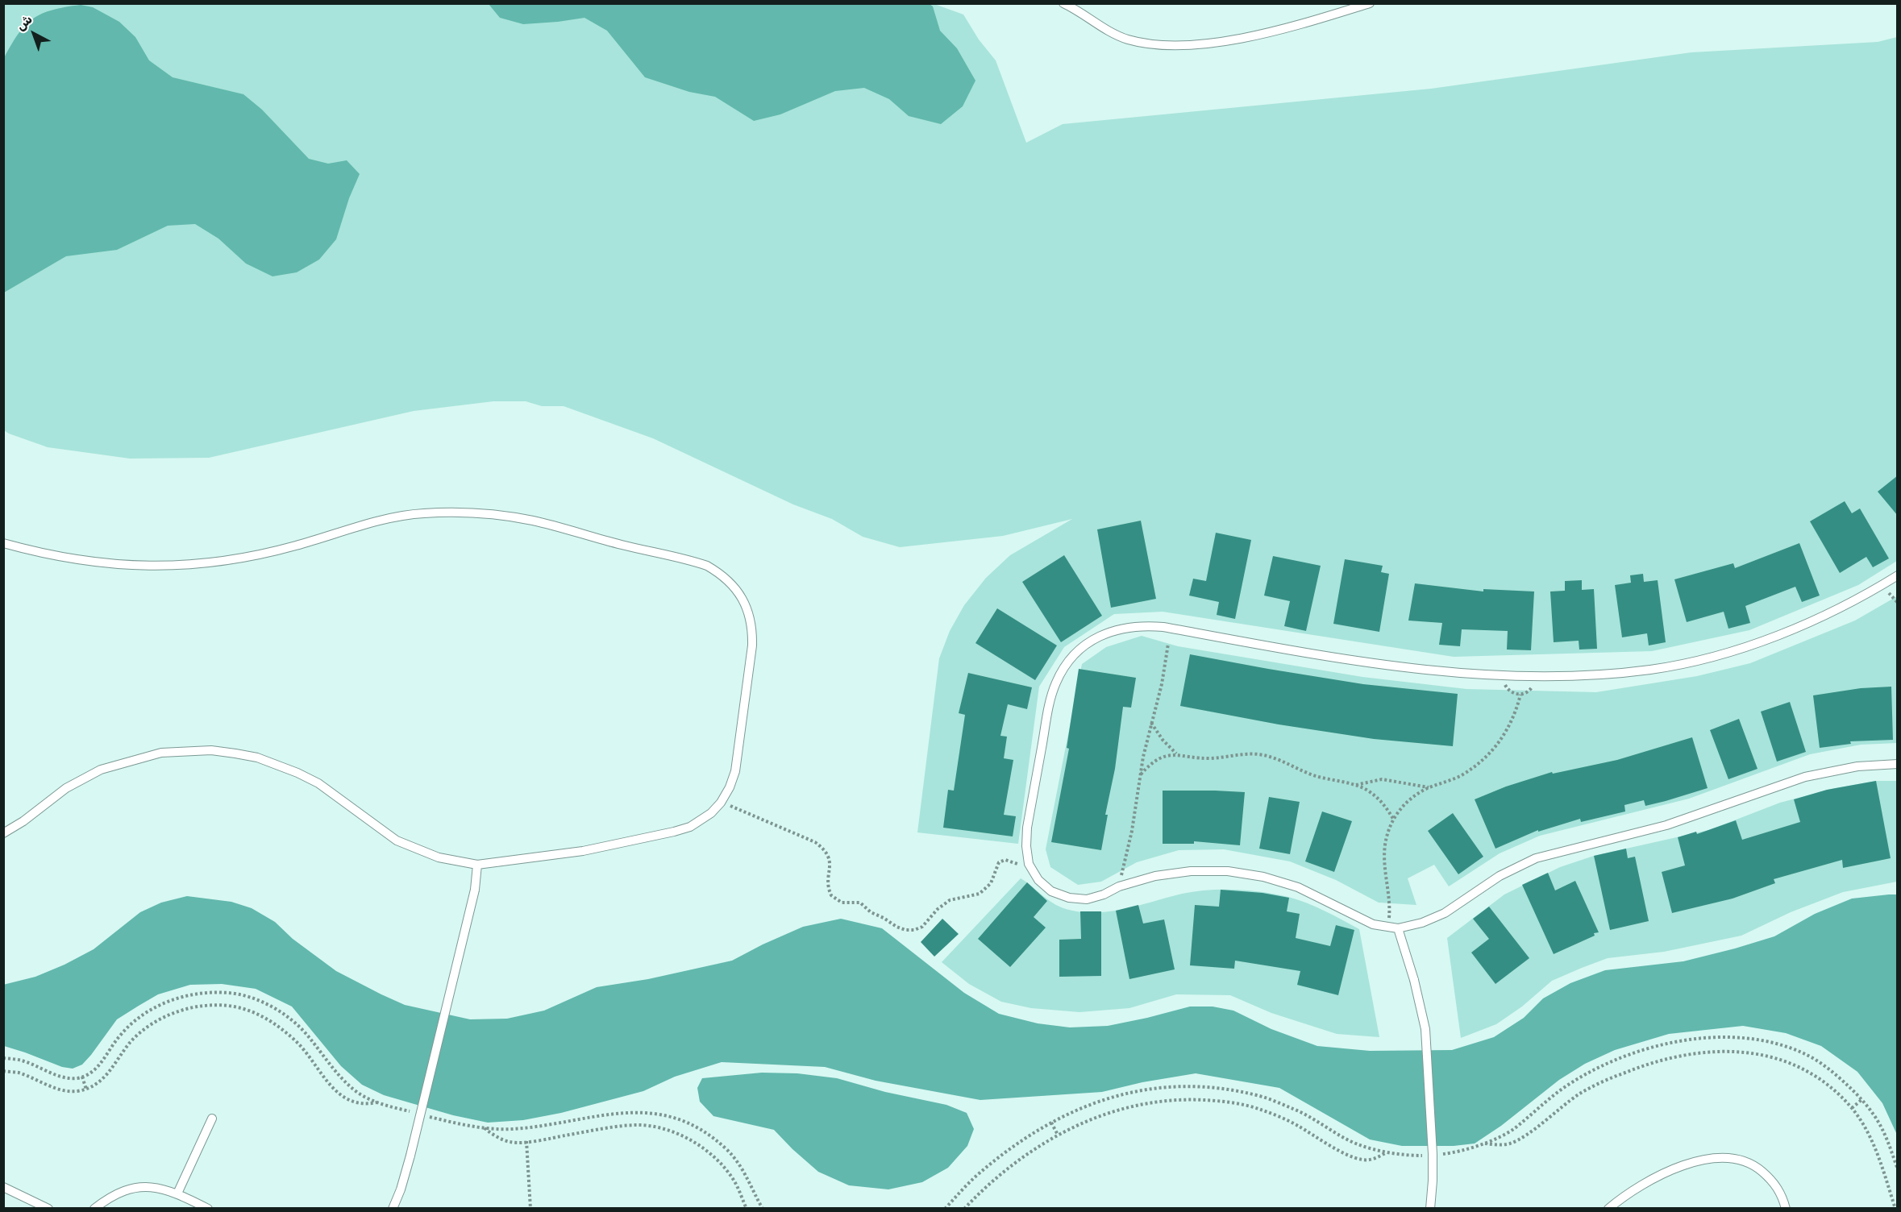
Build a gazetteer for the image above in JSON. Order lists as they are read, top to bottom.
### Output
{
  "north": "top left"
}
